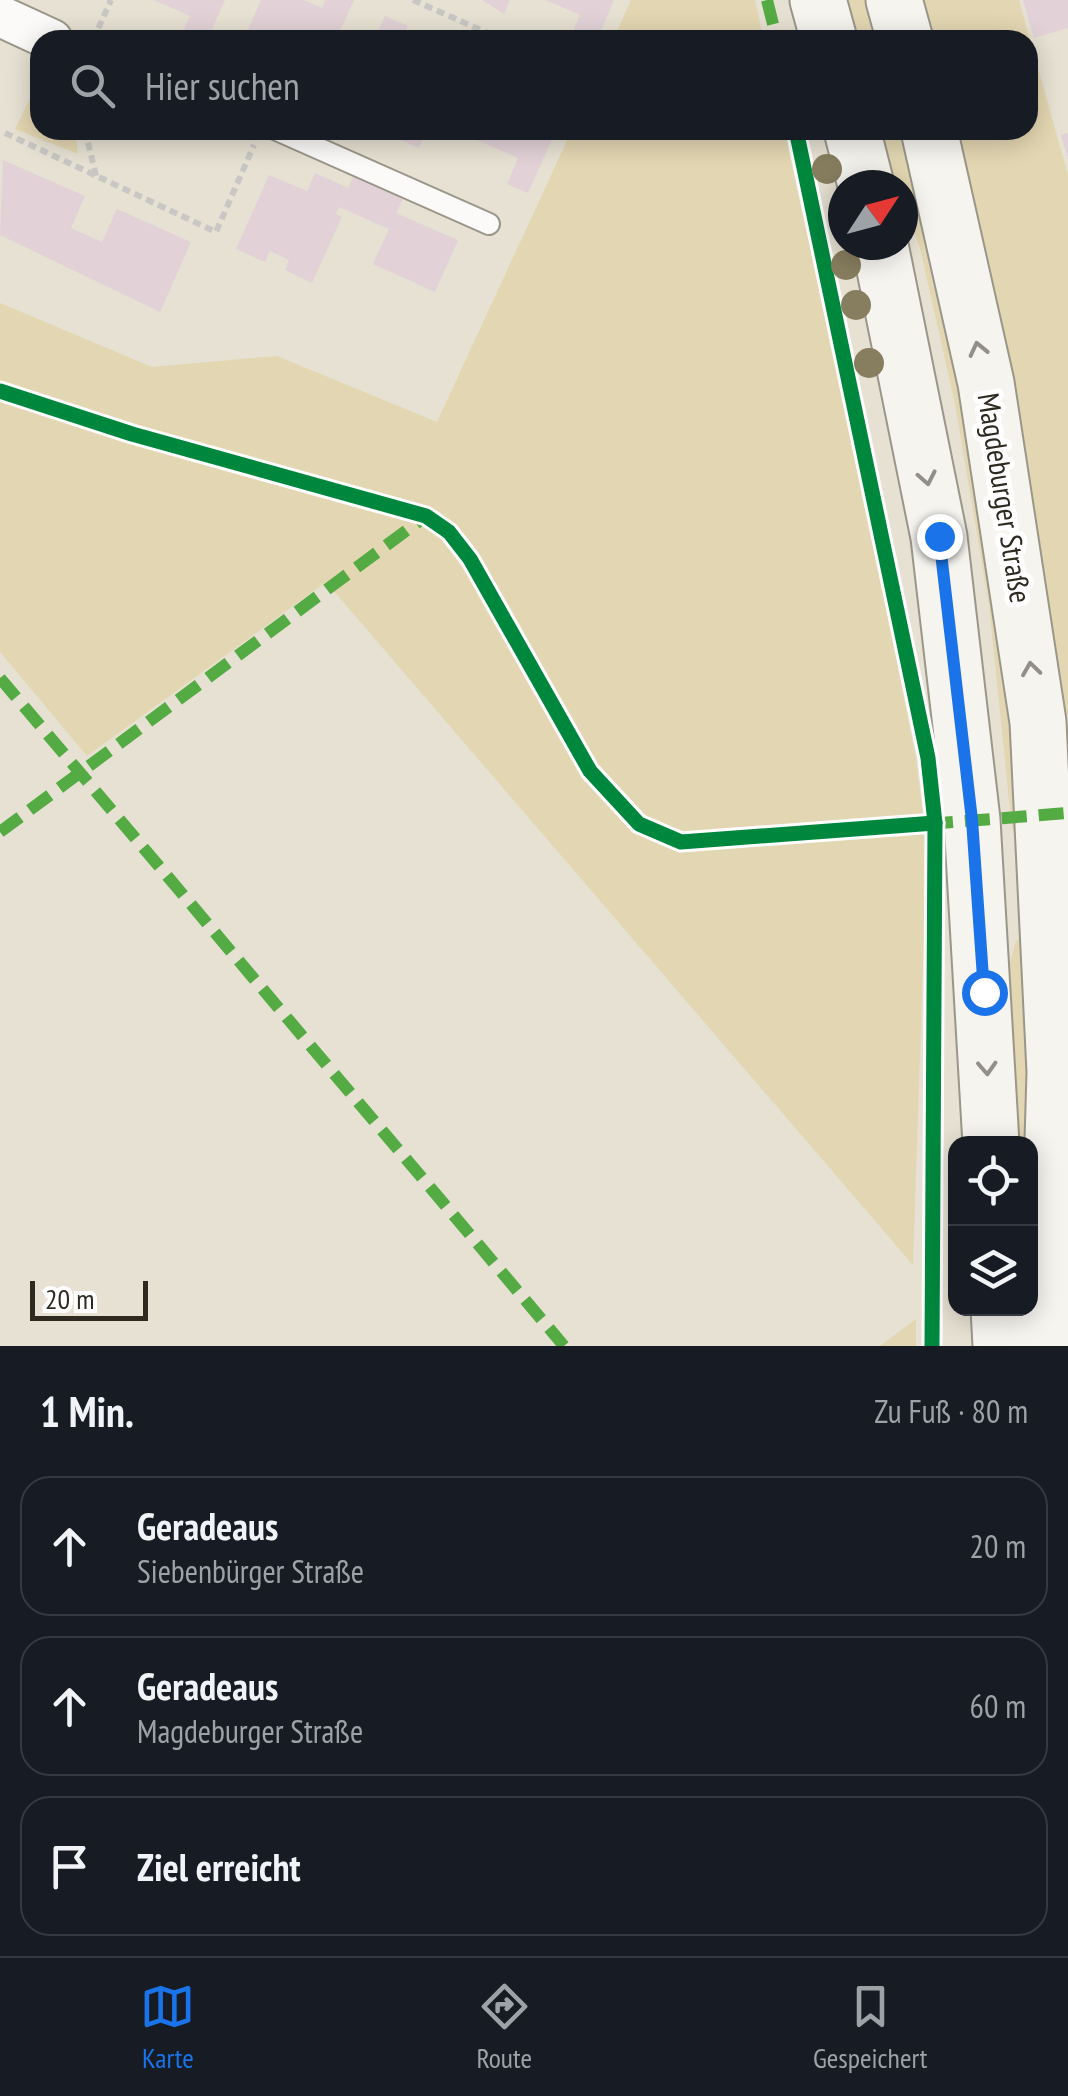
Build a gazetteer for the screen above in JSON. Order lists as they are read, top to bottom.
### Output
{
  "streets": {
    "main road": ["Magdeburger Straße"]
  },
  "scale_bar": "20 m",
  "north": "top right",
  "page": {
    "search": "Hier suchen",
    "scale": "20 m",
    "heading": ["1 Min.", "Zu Fuß · 80 m"],
    "list": [
      ["Geradeaus", "Siebenbürger Straße", "20 m"],
      ["Geradeaus", "Magdeburger Straße", "60 m"],
      "Ziel erreicht"
    ],
    "nav": ["Karte", "Route", "Gespeichert"]
  }
}
